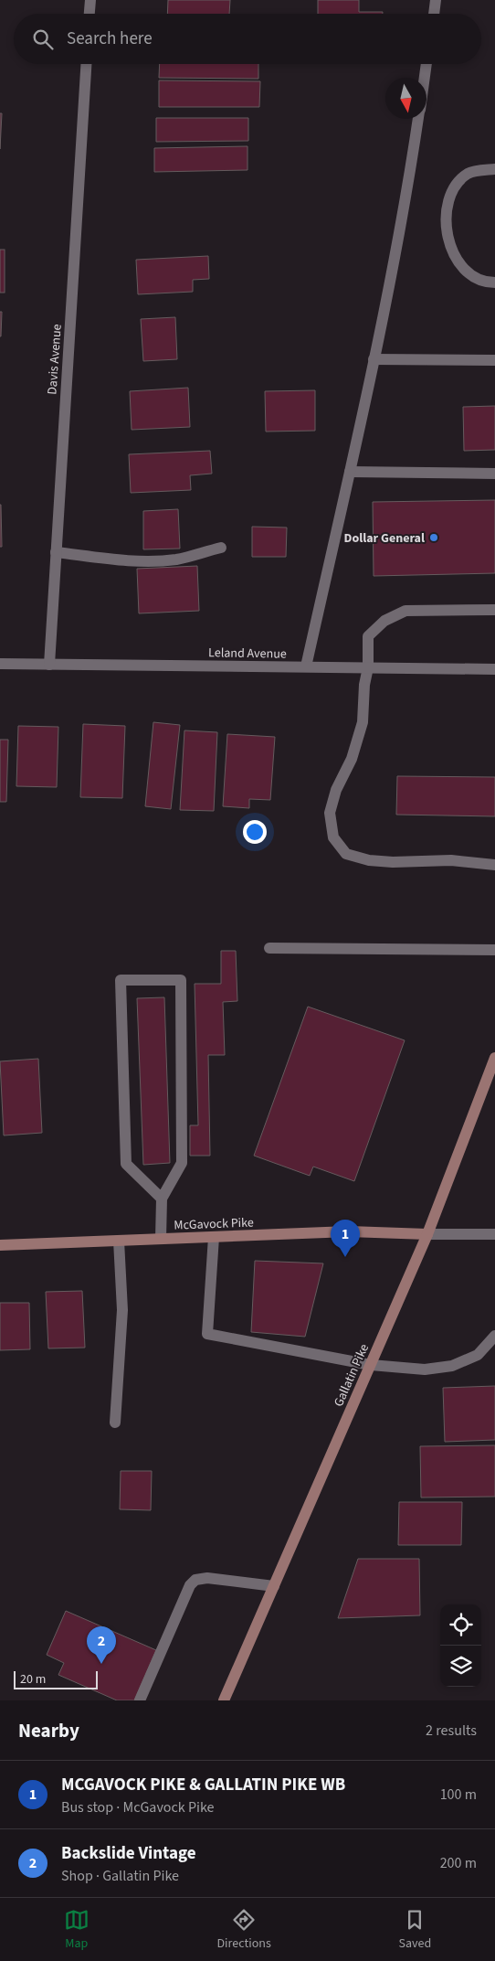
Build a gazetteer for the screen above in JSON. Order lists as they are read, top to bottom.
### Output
{
  "streets": {
    "main road": ["McGavock Pike", "Gallatin Pike"],
    "street": ["Davis Avenue", "Leland Avenue"]
  },
  "crossings": [
    ["Davis Avenue", "Leland Avenue"],
    ["McGavock Pike", "Gallatin Pike"]
  ],
  "places": ["Dollar General"],
  "scale_bar": "20 m",
  "north": "bottom",
  "page": {
    "search": "Search here",
    "pins": ["1", "2"],
    "scale": "20 m",
    "heading": ["Nearby", "2 results"],
    "list": [
      {
        "mark": "1",
        "name": "MCGAVOCK PIKE & GALLATIN PIKE WB",
        "note": "Bus stop · McGavock Pike",
        "value": "100 m"
      },
      {
        "mark": "2",
        "name": "Backslide Vintage",
        "note": "Shop · Gallatin Pike",
        "value": "200 m"
      }
    ],
    "nav": ["Map", "Directions", "Saved"]
  }
}
